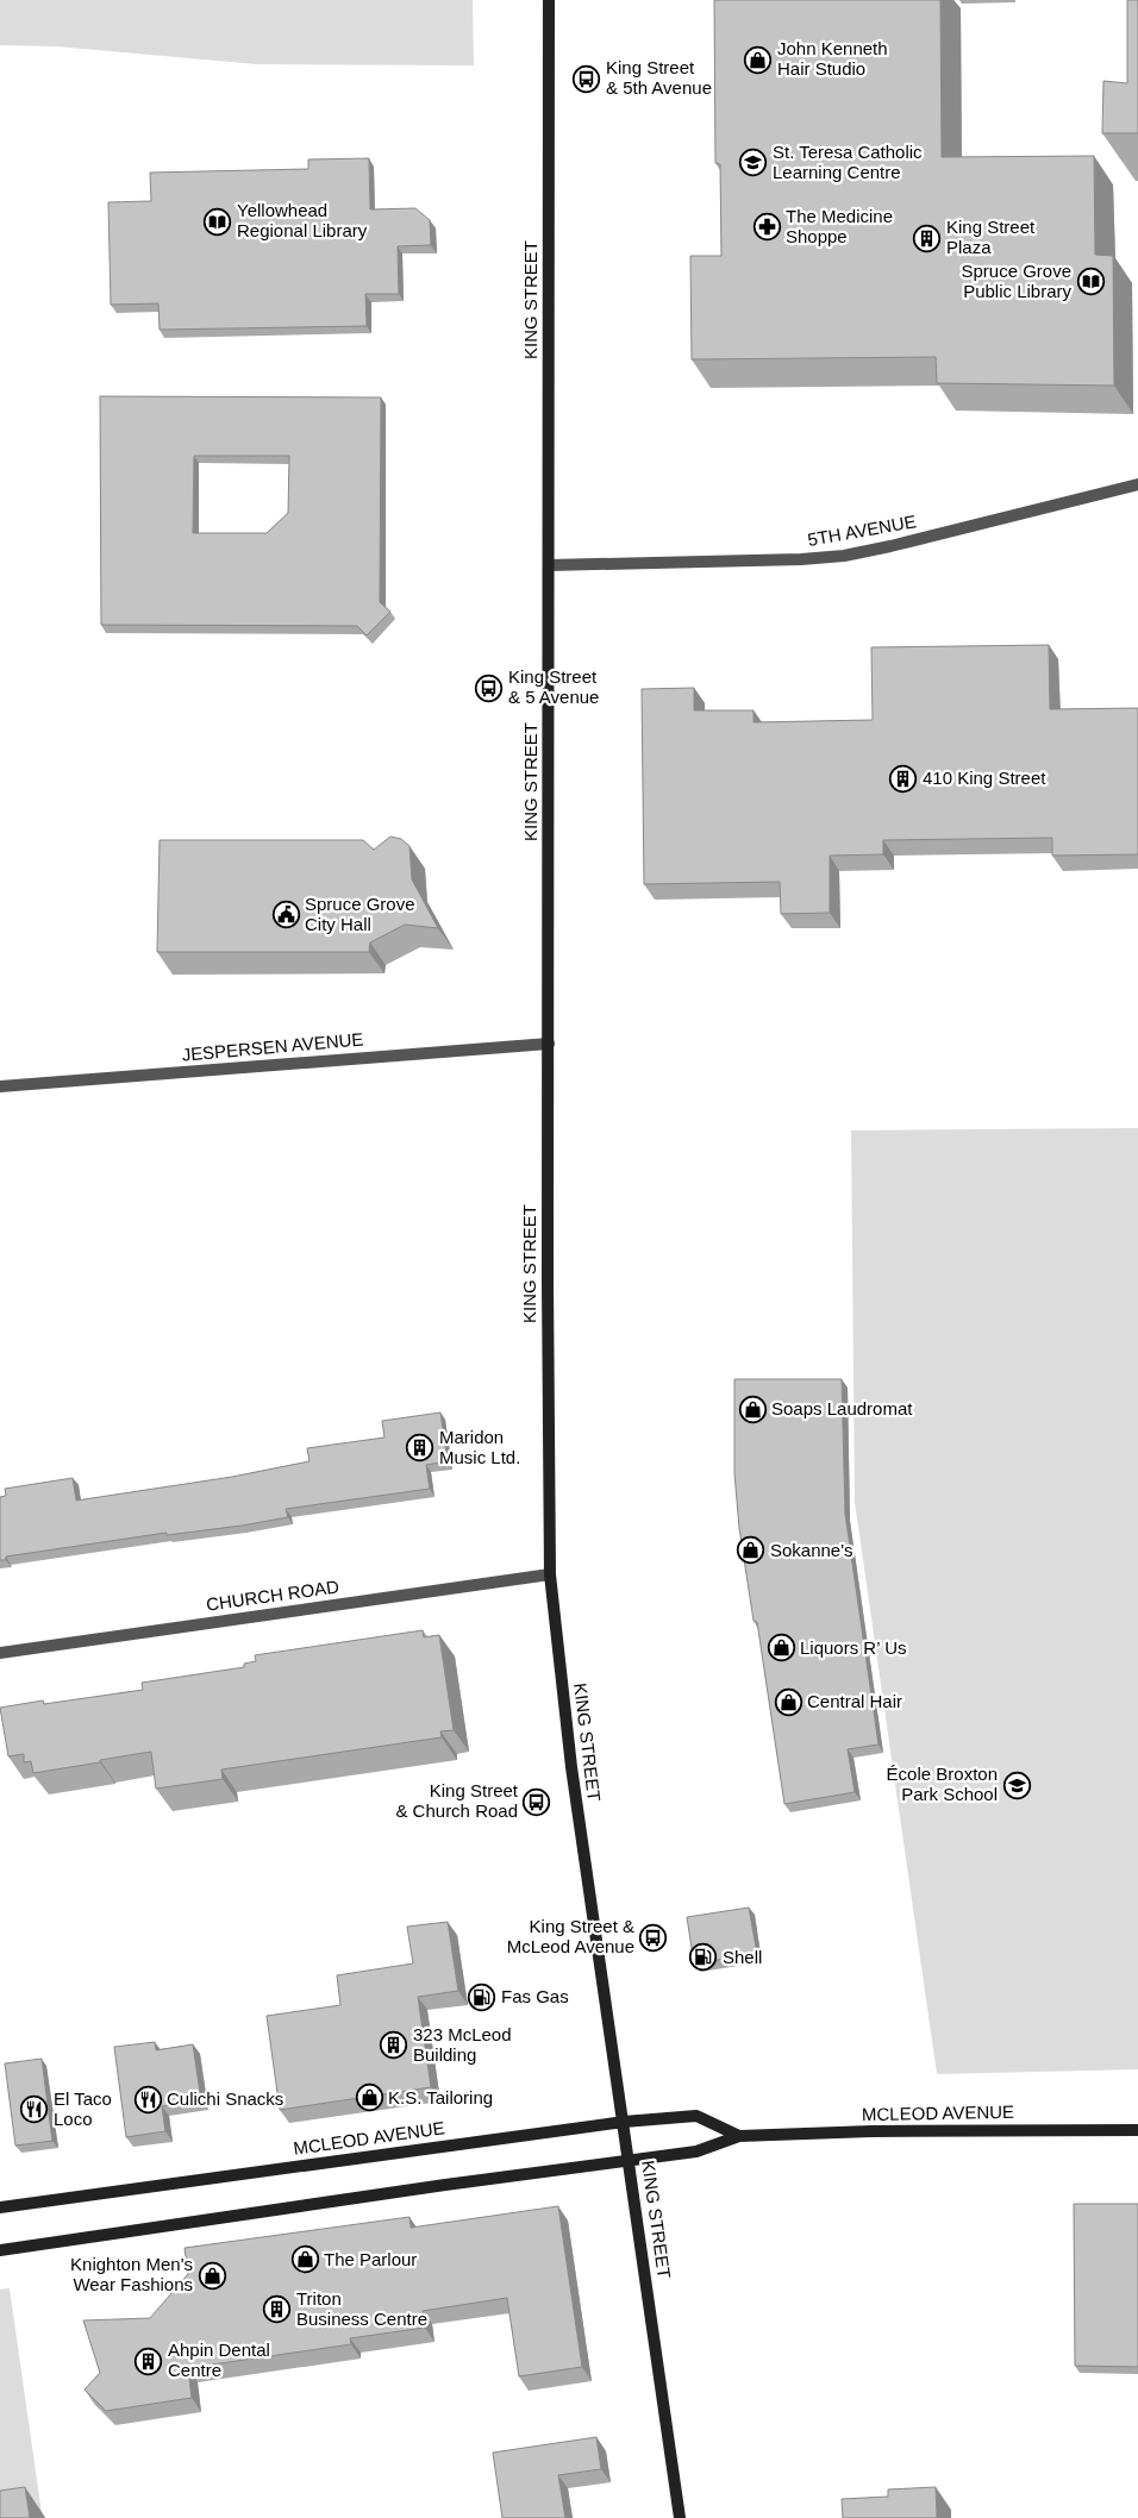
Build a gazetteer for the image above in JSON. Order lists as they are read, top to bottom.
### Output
{
  "streets": {
    "street": [
      "KING STREET",
      "5TH AVENUE",
      "JESPERSEN AVENUE",
      "CHURCH ROAD",
      "MCLEOD AVENUE"
    ]
  },
  "crossings": [
    ["KING STREET", "5TH AVENUE"],
    ["KING STREET", "JESPERSEN AVENUE"],
    ["KING STREET", "CHURCH ROAD"],
    ["KING STREET", "MCLEOD AVENUE"]
  ],
  "places": {
    "shop": [
      "John Kenneth Hair Studio",
      "Soaps Laudromat",
      "Sokanne's",
      "Liquors R’ Us",
      "Central Hair",
      "K.S. Tailoring",
      "The Parlour",
      "Knighton Men's Wear Fashions"
    ],
    "bus stop": [
      "King Street & 5th Avenue",
      "King Street & 5 Avenue",
      "King Street & Church Road",
      "King Street & McLeod Avenue"
    ],
    "school or university": ["St. Teresa Catholic Learning Centre", "École Broxton Park School"],
    "library": ["Yellowhead Regional Library", "Spruce Grove Public Library"],
    "pharmacy": ["The Medicine Shoppe"],
    "building": [
      "King Street Plaza",
      "410 King Street",
      "Maridon Music Ltd.",
      "323 McLeod Building",
      "Triton Business Centre",
      "Ahpin Dental Centre"
    ],
    "public building": ["Spruce Grove City Hall"],
    "fuel station": ["Shell", "Fas Gas"],
    "restaurant": ["Culichi Snacks", "El Taco Loco"]
  }
}
